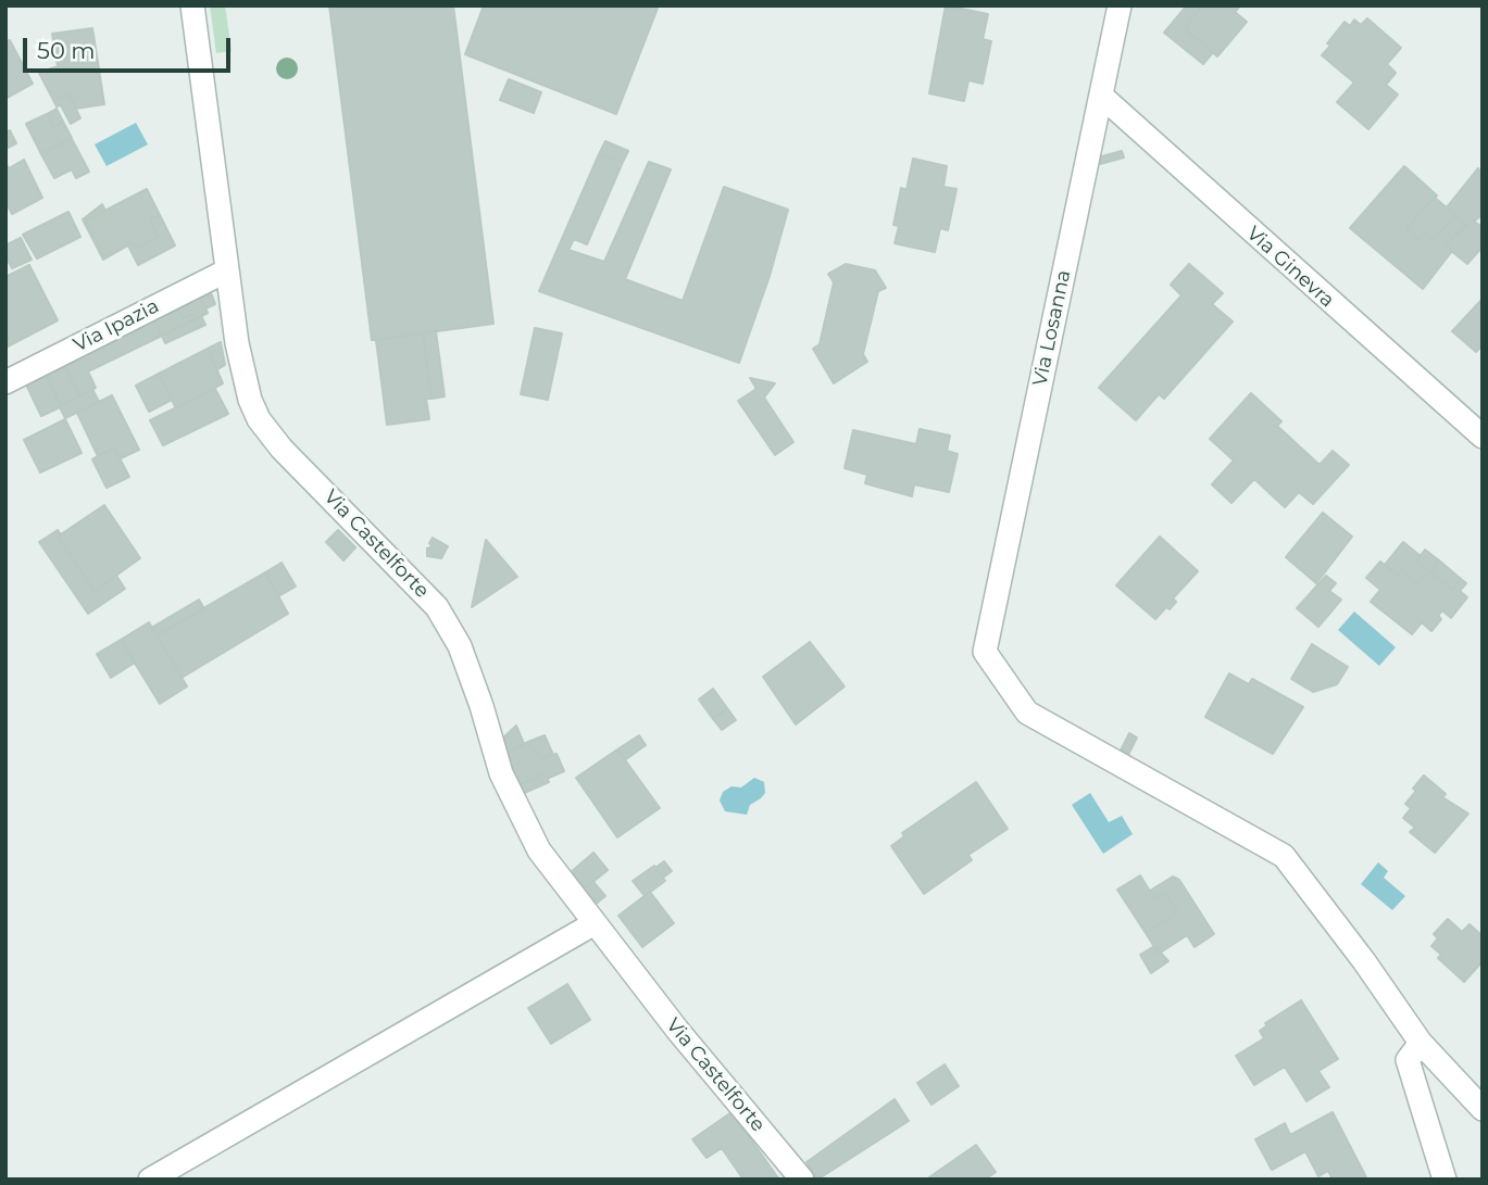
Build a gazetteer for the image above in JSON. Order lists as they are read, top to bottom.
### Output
{
  "streets": {
    "street": [
      "Via Ginevra",
      "Via Ipazia",
      "Via Losanna",
      "Via Castelforte"
    ]
  },
  "crossings": [
    ["Via Ginevra", "Via Losanna"],
    ["Via Ipazia", "Via Castelforte"]
  ],
  "scale_bar": "50 m"
}
